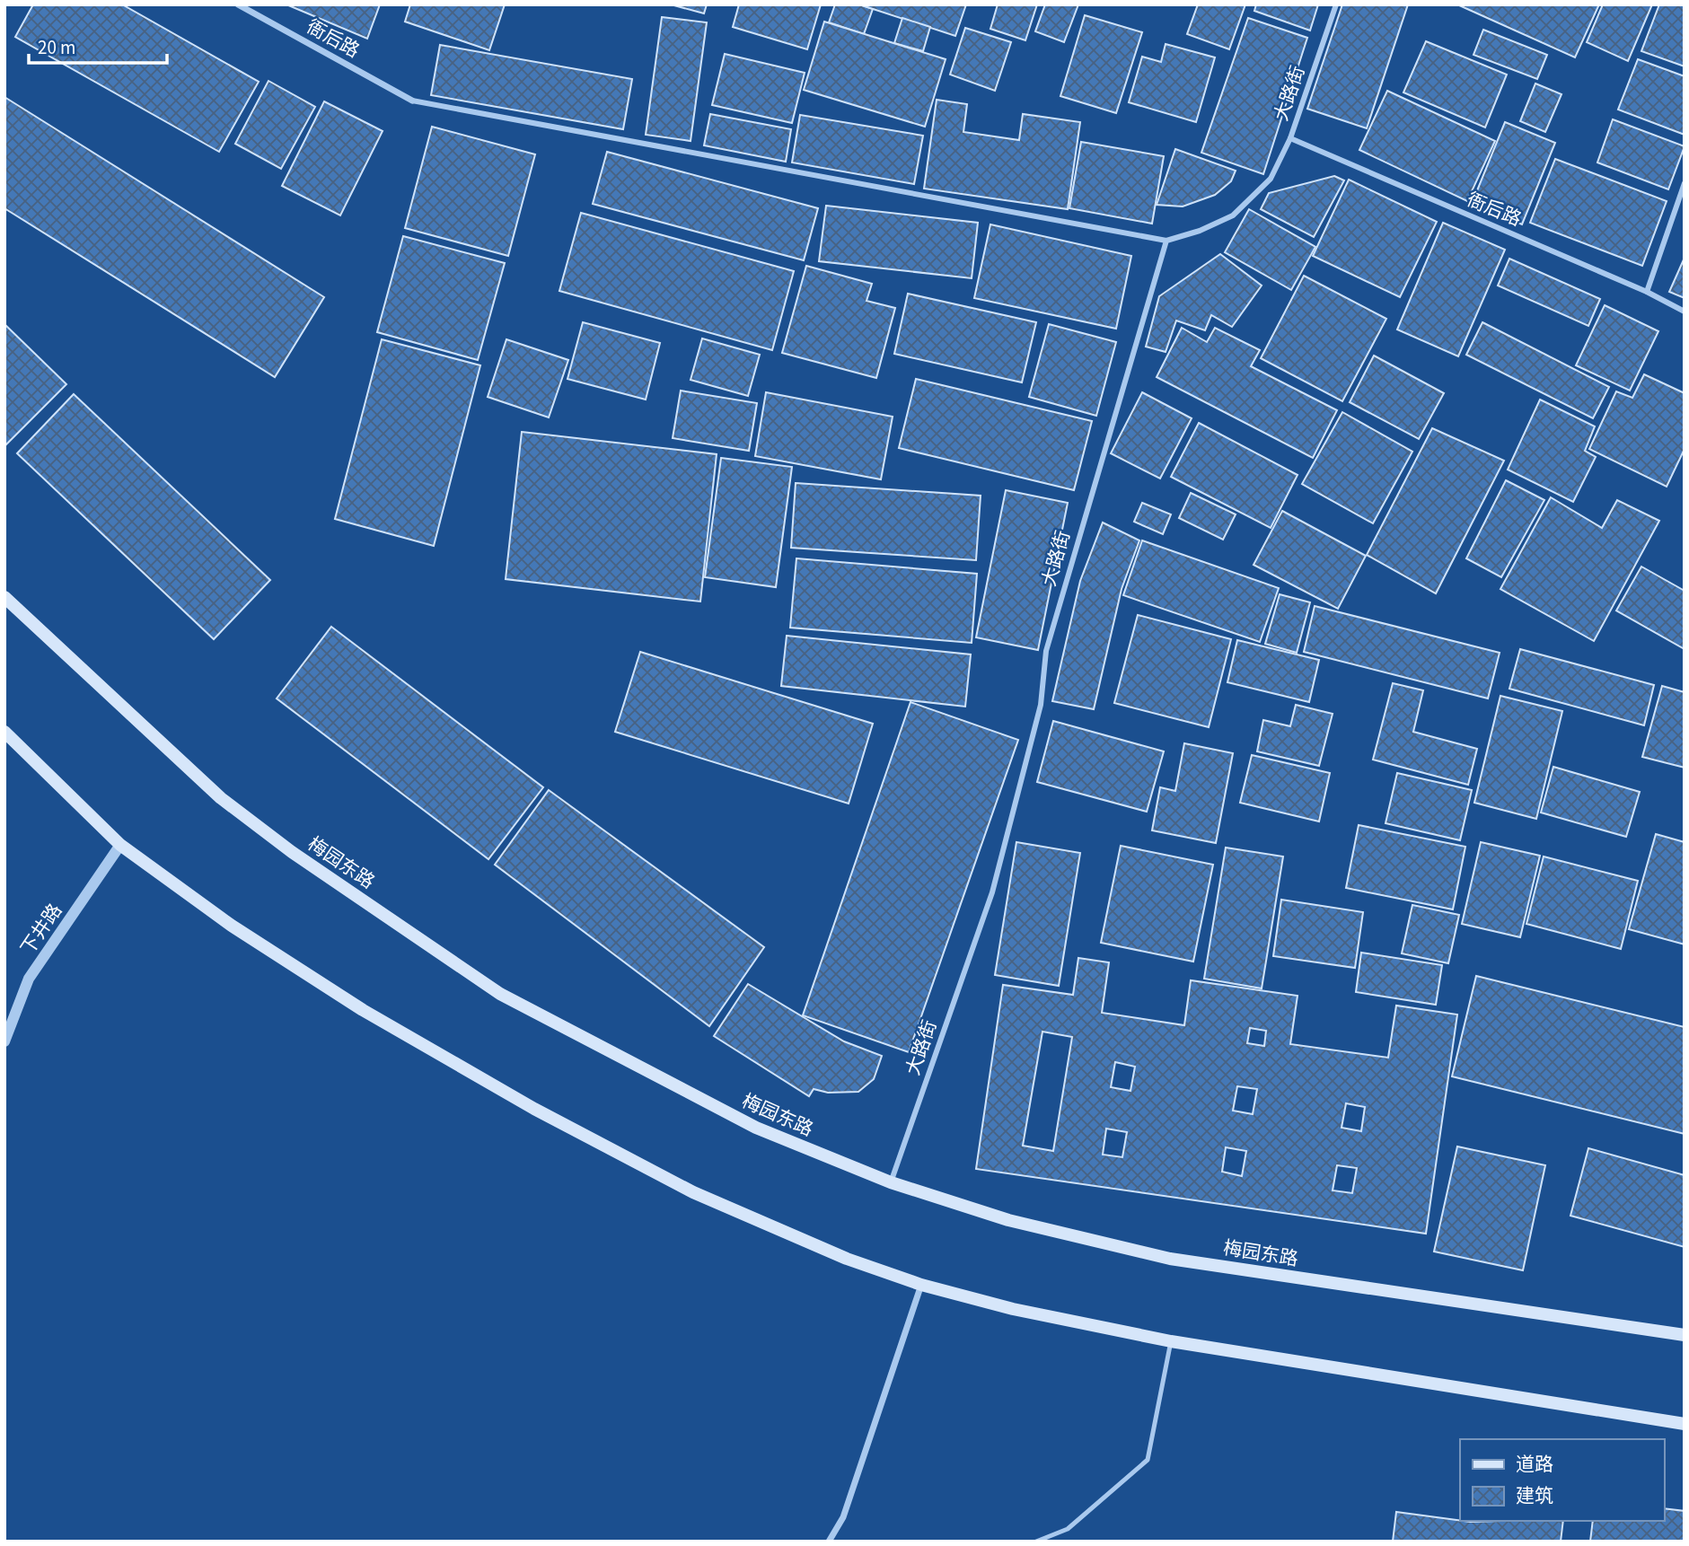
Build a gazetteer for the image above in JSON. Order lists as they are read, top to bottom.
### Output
{
  "streets": {
    "main road": ["梅园东路"],
    "street": ["衙后路", "大路街", "下井路"]
  },
  "crossings": [
    ["衙后路", "大路街"],
    ["大路街", "梅园东路"]
  ],
  "legend": ["道路", "建筑"],
  "scale_bar": "20 m"
}
